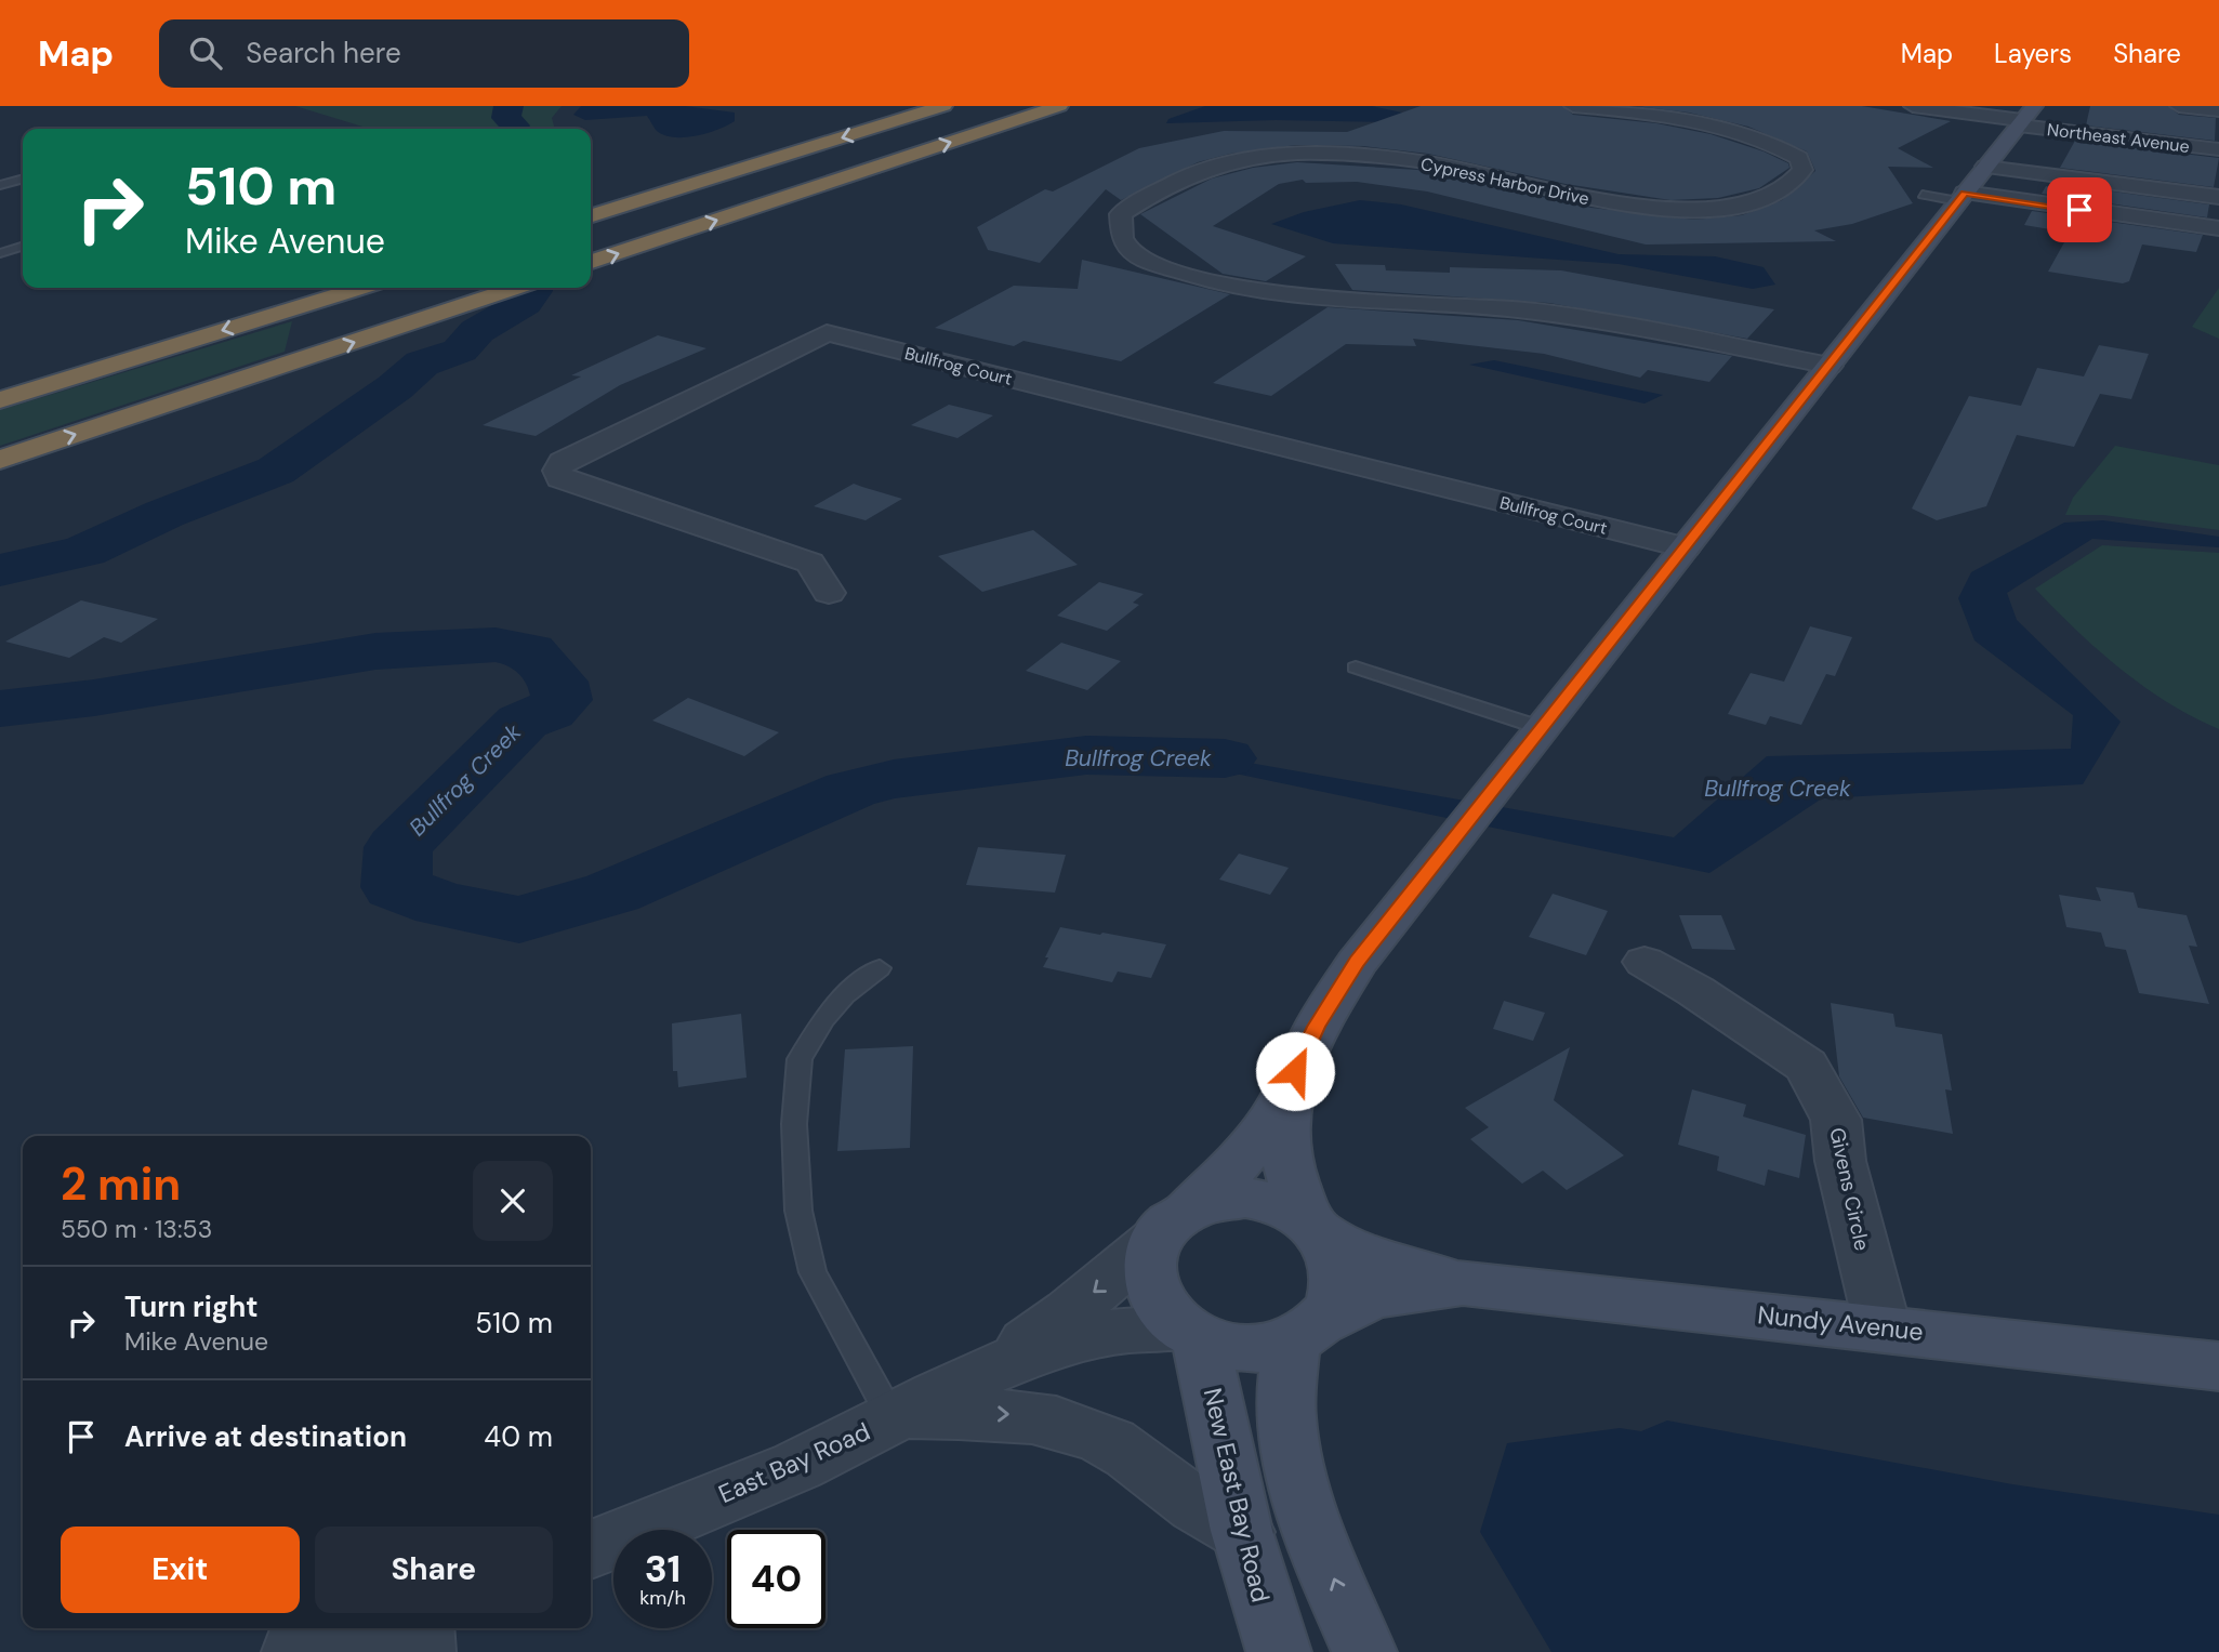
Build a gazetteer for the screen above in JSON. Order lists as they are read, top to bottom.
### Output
{
  "streets": {
    "street": [
      "Northeast Avenue",
      "Cypress Harbor Drive",
      "Bullfrog Court",
      "Givens Circle",
      "Nundy Avenue",
      "East Bay Road",
      "New East Bay Road"
    ]
  },
  "crossings": [
    ["Northeast Avenue", "East Bay Road"],
    ["Cypress Harbor Drive", "East Bay Road"],
    ["Bullfrog Court", "East Bay Road"],
    ["Givens Circle", "Nundy Avenue"],
    ["Nundy Avenue", "East Bay Road"],
    ["Nundy Avenue", "New East Bay Road"],
    ["East Bay Road", "New East Bay Road"]
  ],
  "water": ["Bullfrog Creek"],
  "page": {
    "header": "Map",
    "search": "Search here",
    "nav": ["Map", "Layers", "Share"],
    "turn": ["510 m", "Mike Avenue"],
    "heading": ["2 min", "550 m · 13:53"],
    "list": [
      {
        "name": "Turn right",
        "note": "Mike Avenue",
        "value": "510 m"
      },
      {
        "name": "Arrive at destination",
        "value": "40 m"
      }
    ],
    "buttons": ["Exit", "Share"],
    "speed": "31 km/h",
    "limit": "40"
  }
}
